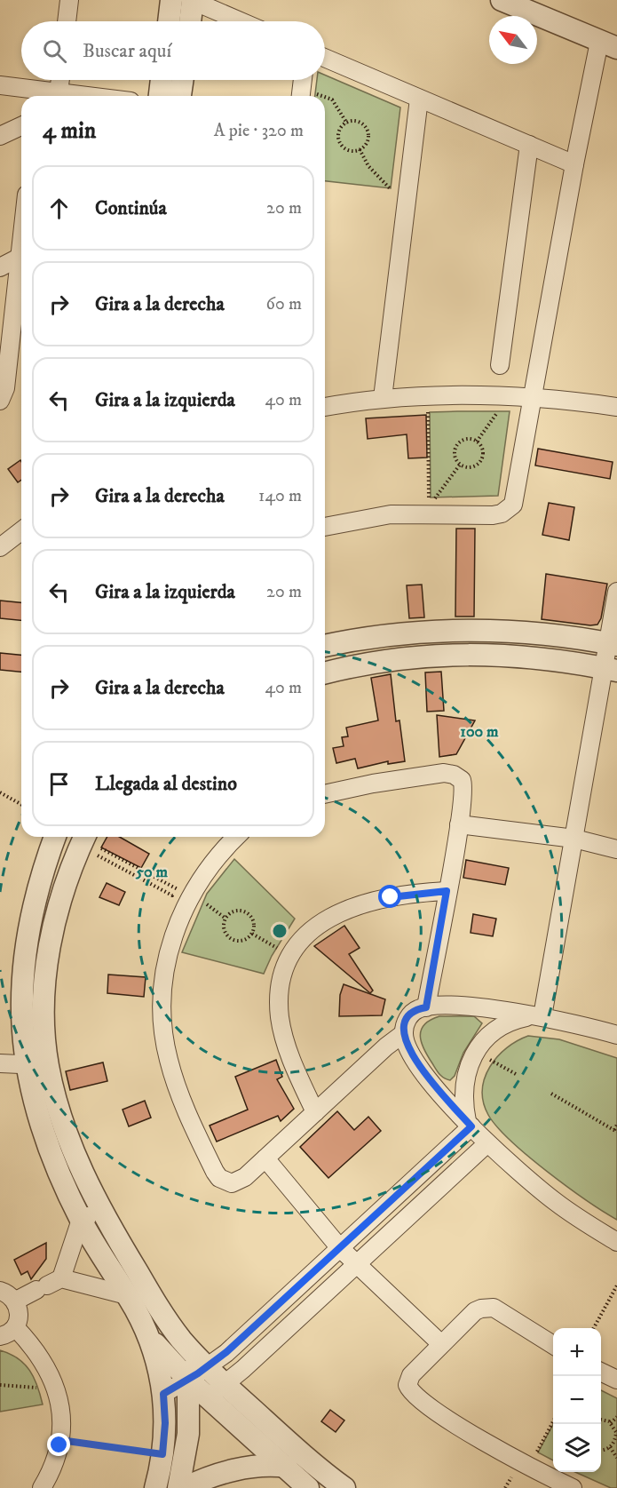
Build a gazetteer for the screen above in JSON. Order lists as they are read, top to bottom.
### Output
{
  "north": "top left",
  "page": {
    "search": "Buscar aquí",
    "heading": ["4 min", "A pie · 320 m"],
    "list": [
      ["Continúa", "20 m"],
      ["Gira a la derecha", "60 m"],
      ["Gira a la izquierda", "40 m"],
      ["Gira a la derecha", "140 m"],
      ["Gira a la izquierda", "20 m"],
      ["Gira a la derecha", "40 m"],
      "Llegada al destino"
    ],
    "map_buttons": ["+", "−"]
  },
  "rings": ["100 m", "50 m"]
}
